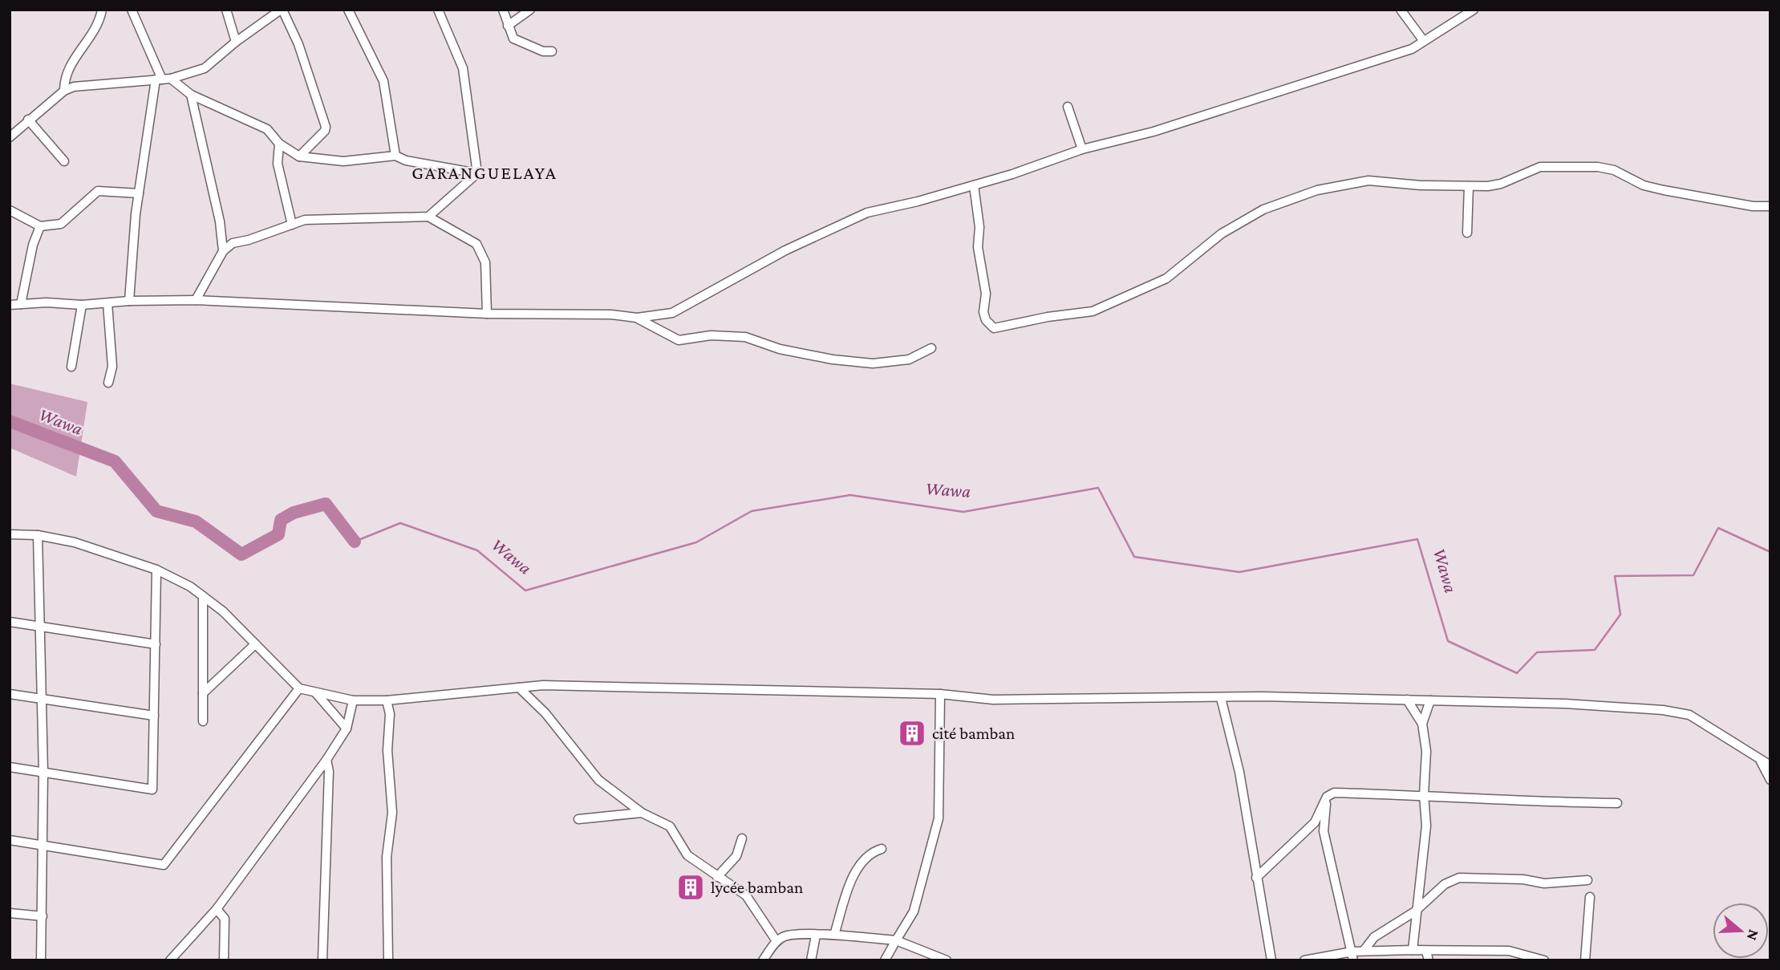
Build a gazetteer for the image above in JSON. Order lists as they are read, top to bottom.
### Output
{
  "districts": ["GARANGUELAYA"],
  "water": ["Wawa"],
  "places": {
    "building": ["cité bamban", "lycée bamban"]
  },
  "north": "right"
}
